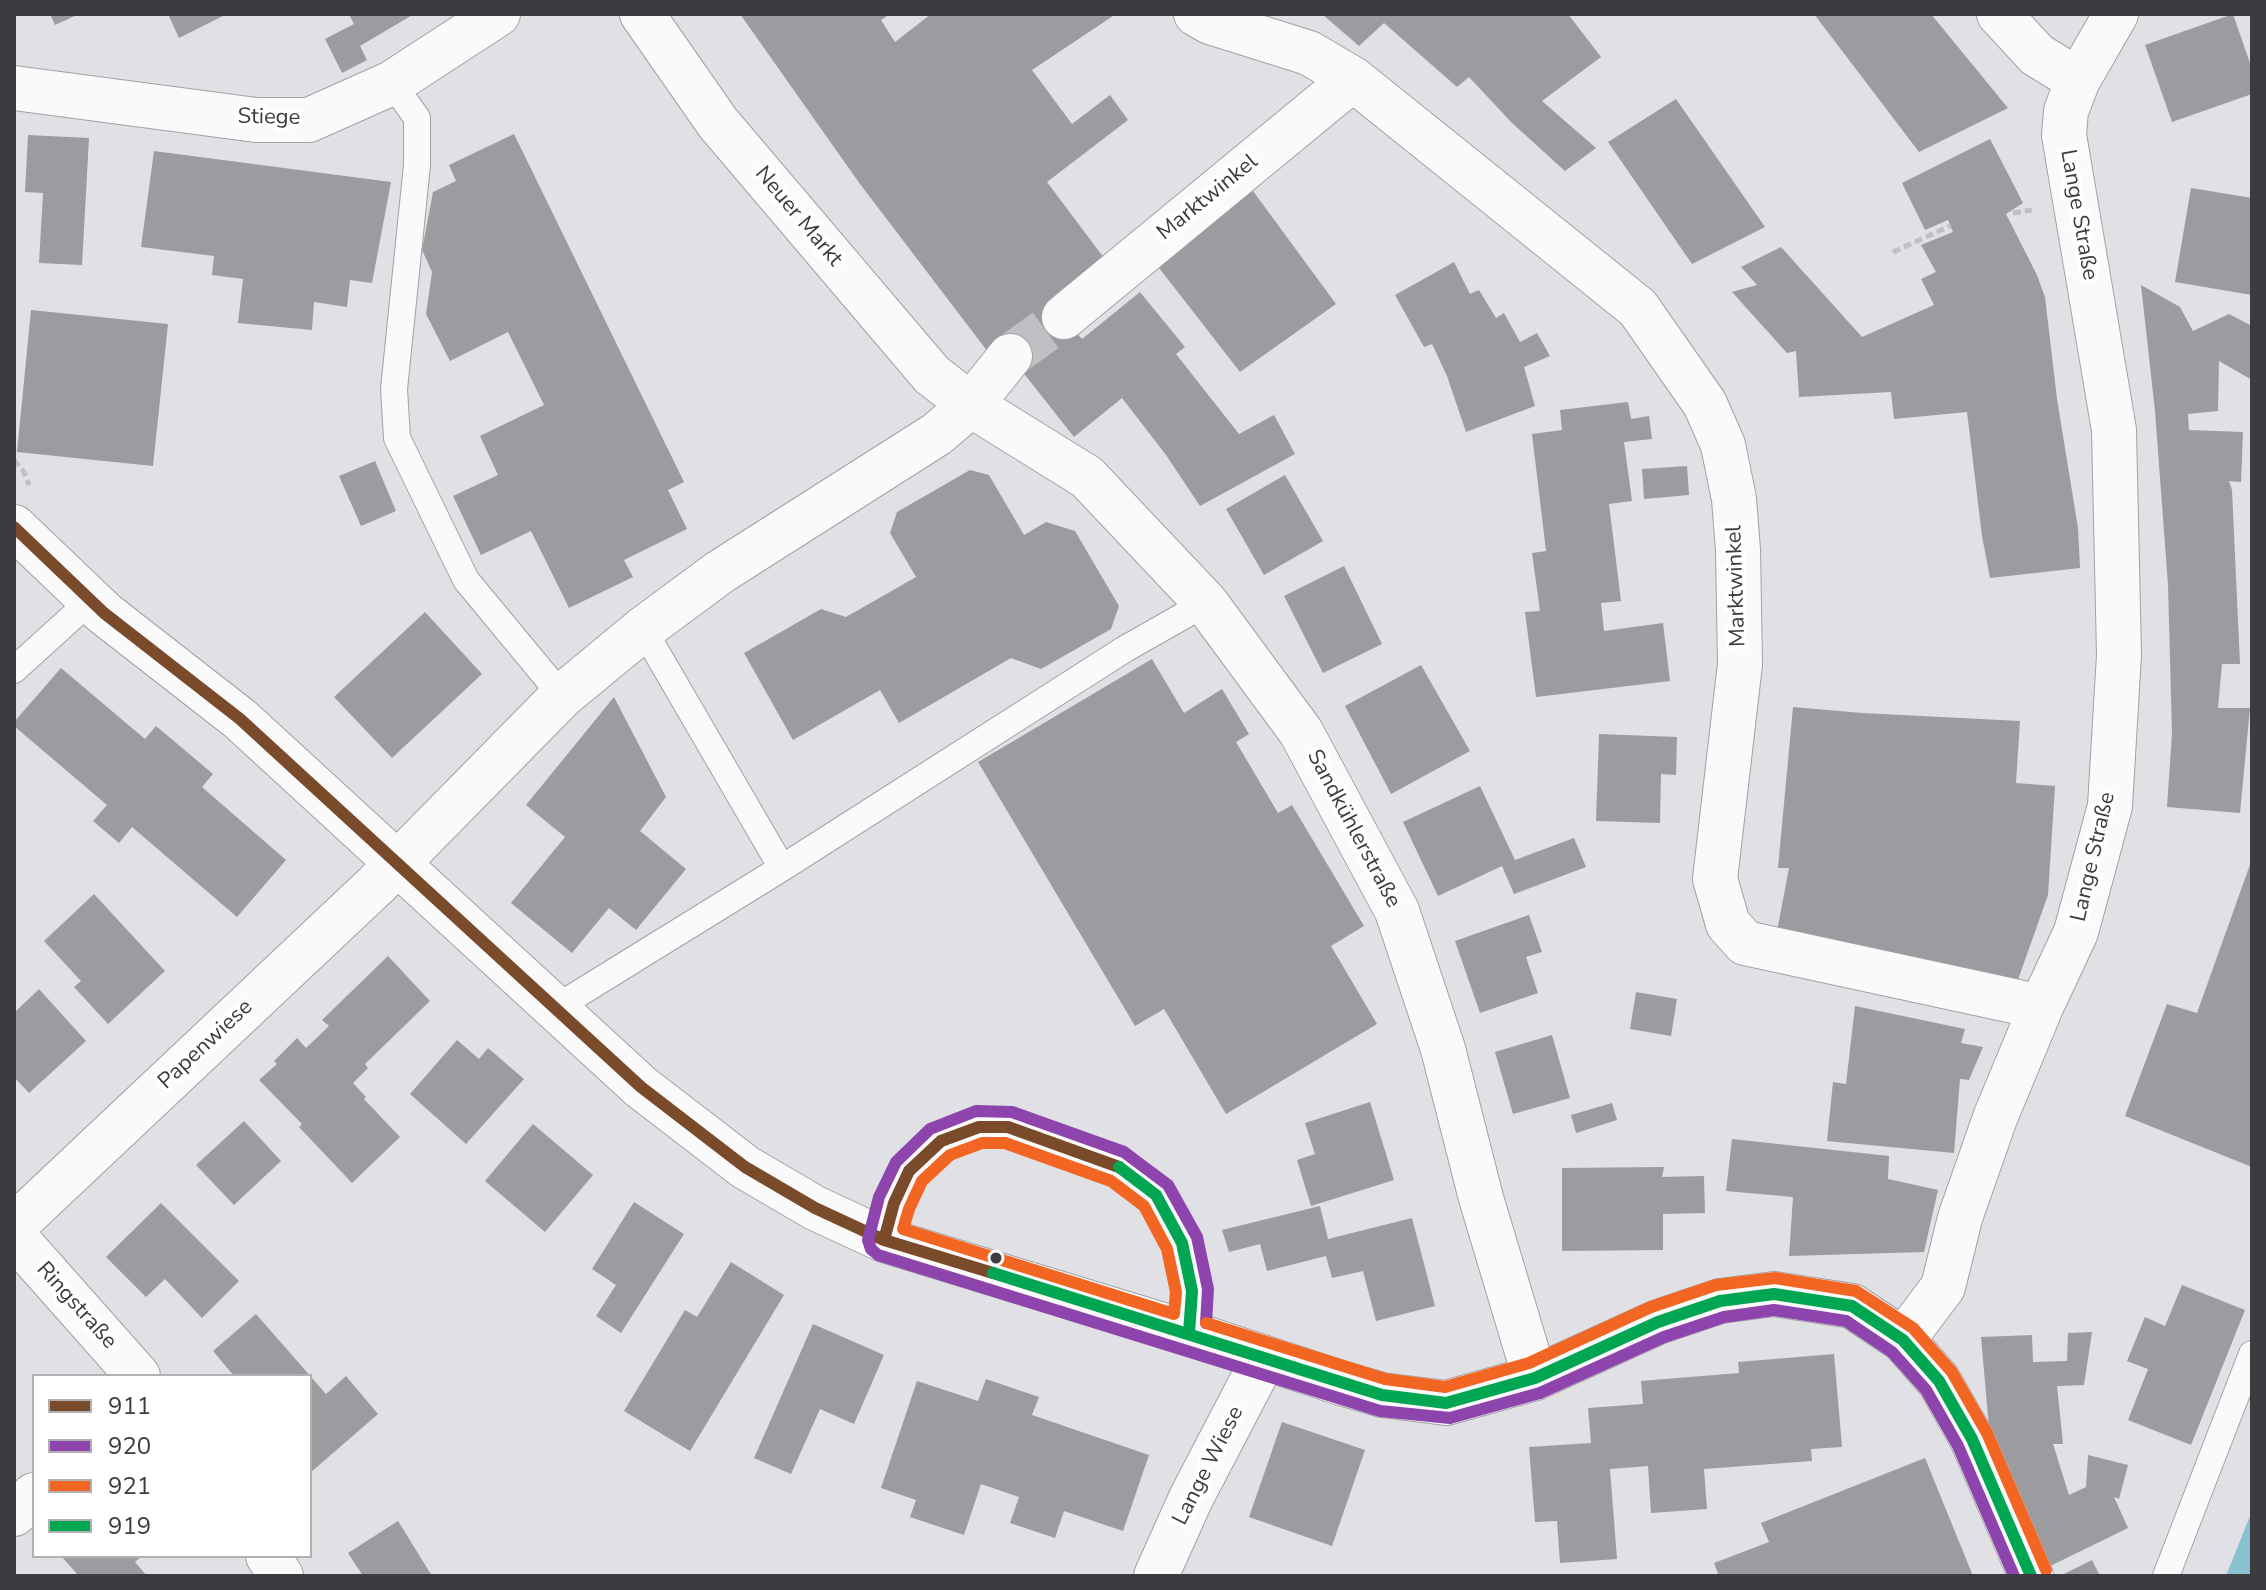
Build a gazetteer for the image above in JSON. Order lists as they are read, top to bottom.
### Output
{
  "streets": {
    "street": [
      "Stiege",
      "Marktwinkel",
      "Lange Straße",
      "Neuer Markt",
      "Sandkühlerstraße",
      "Papenwiese",
      "Ringstraße",
      "Lange Wiese"
    ]
  },
  "crossings": [
    ["Marktwinkel", "Lange Straße"],
    ["Neuer Markt", "Sandkühlerstraße"],
    ["Neuer Markt", "Papenwiese"],
    ["Sandkühlerstraße", "Papenwiese"]
  ],
  "lines": [
    "transit line 911",
    "transit line 920",
    "transit line 921",
    "transit line 919"
  ],
  "legend": [
    "911",
    "920",
    "921",
    "919"
  ]
}
